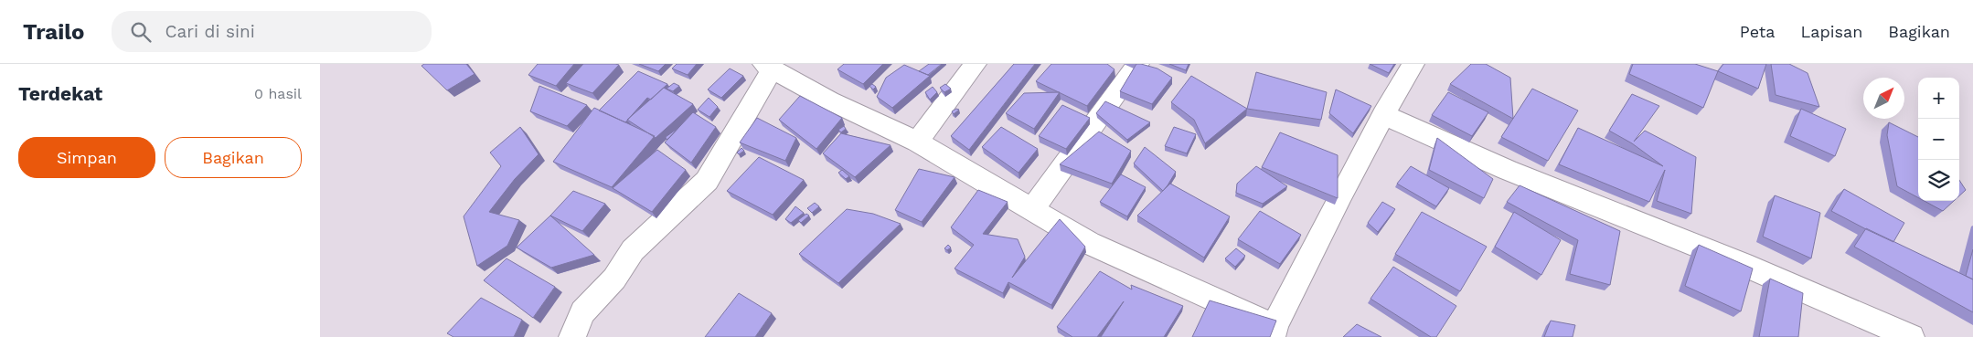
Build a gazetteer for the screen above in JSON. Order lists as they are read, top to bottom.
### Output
{
  "north": "top right",
  "page": {
    "header": "Trailo",
    "search": "Cari di sini",
    "nav": ["Peta", "Lapisan", "Bagikan"],
    "heading": ["Terdekat", "0 hasil"],
    "map_buttons": ["+", "−"],
    "buttons": ["Simpan", "Bagikan"]
  }
}
